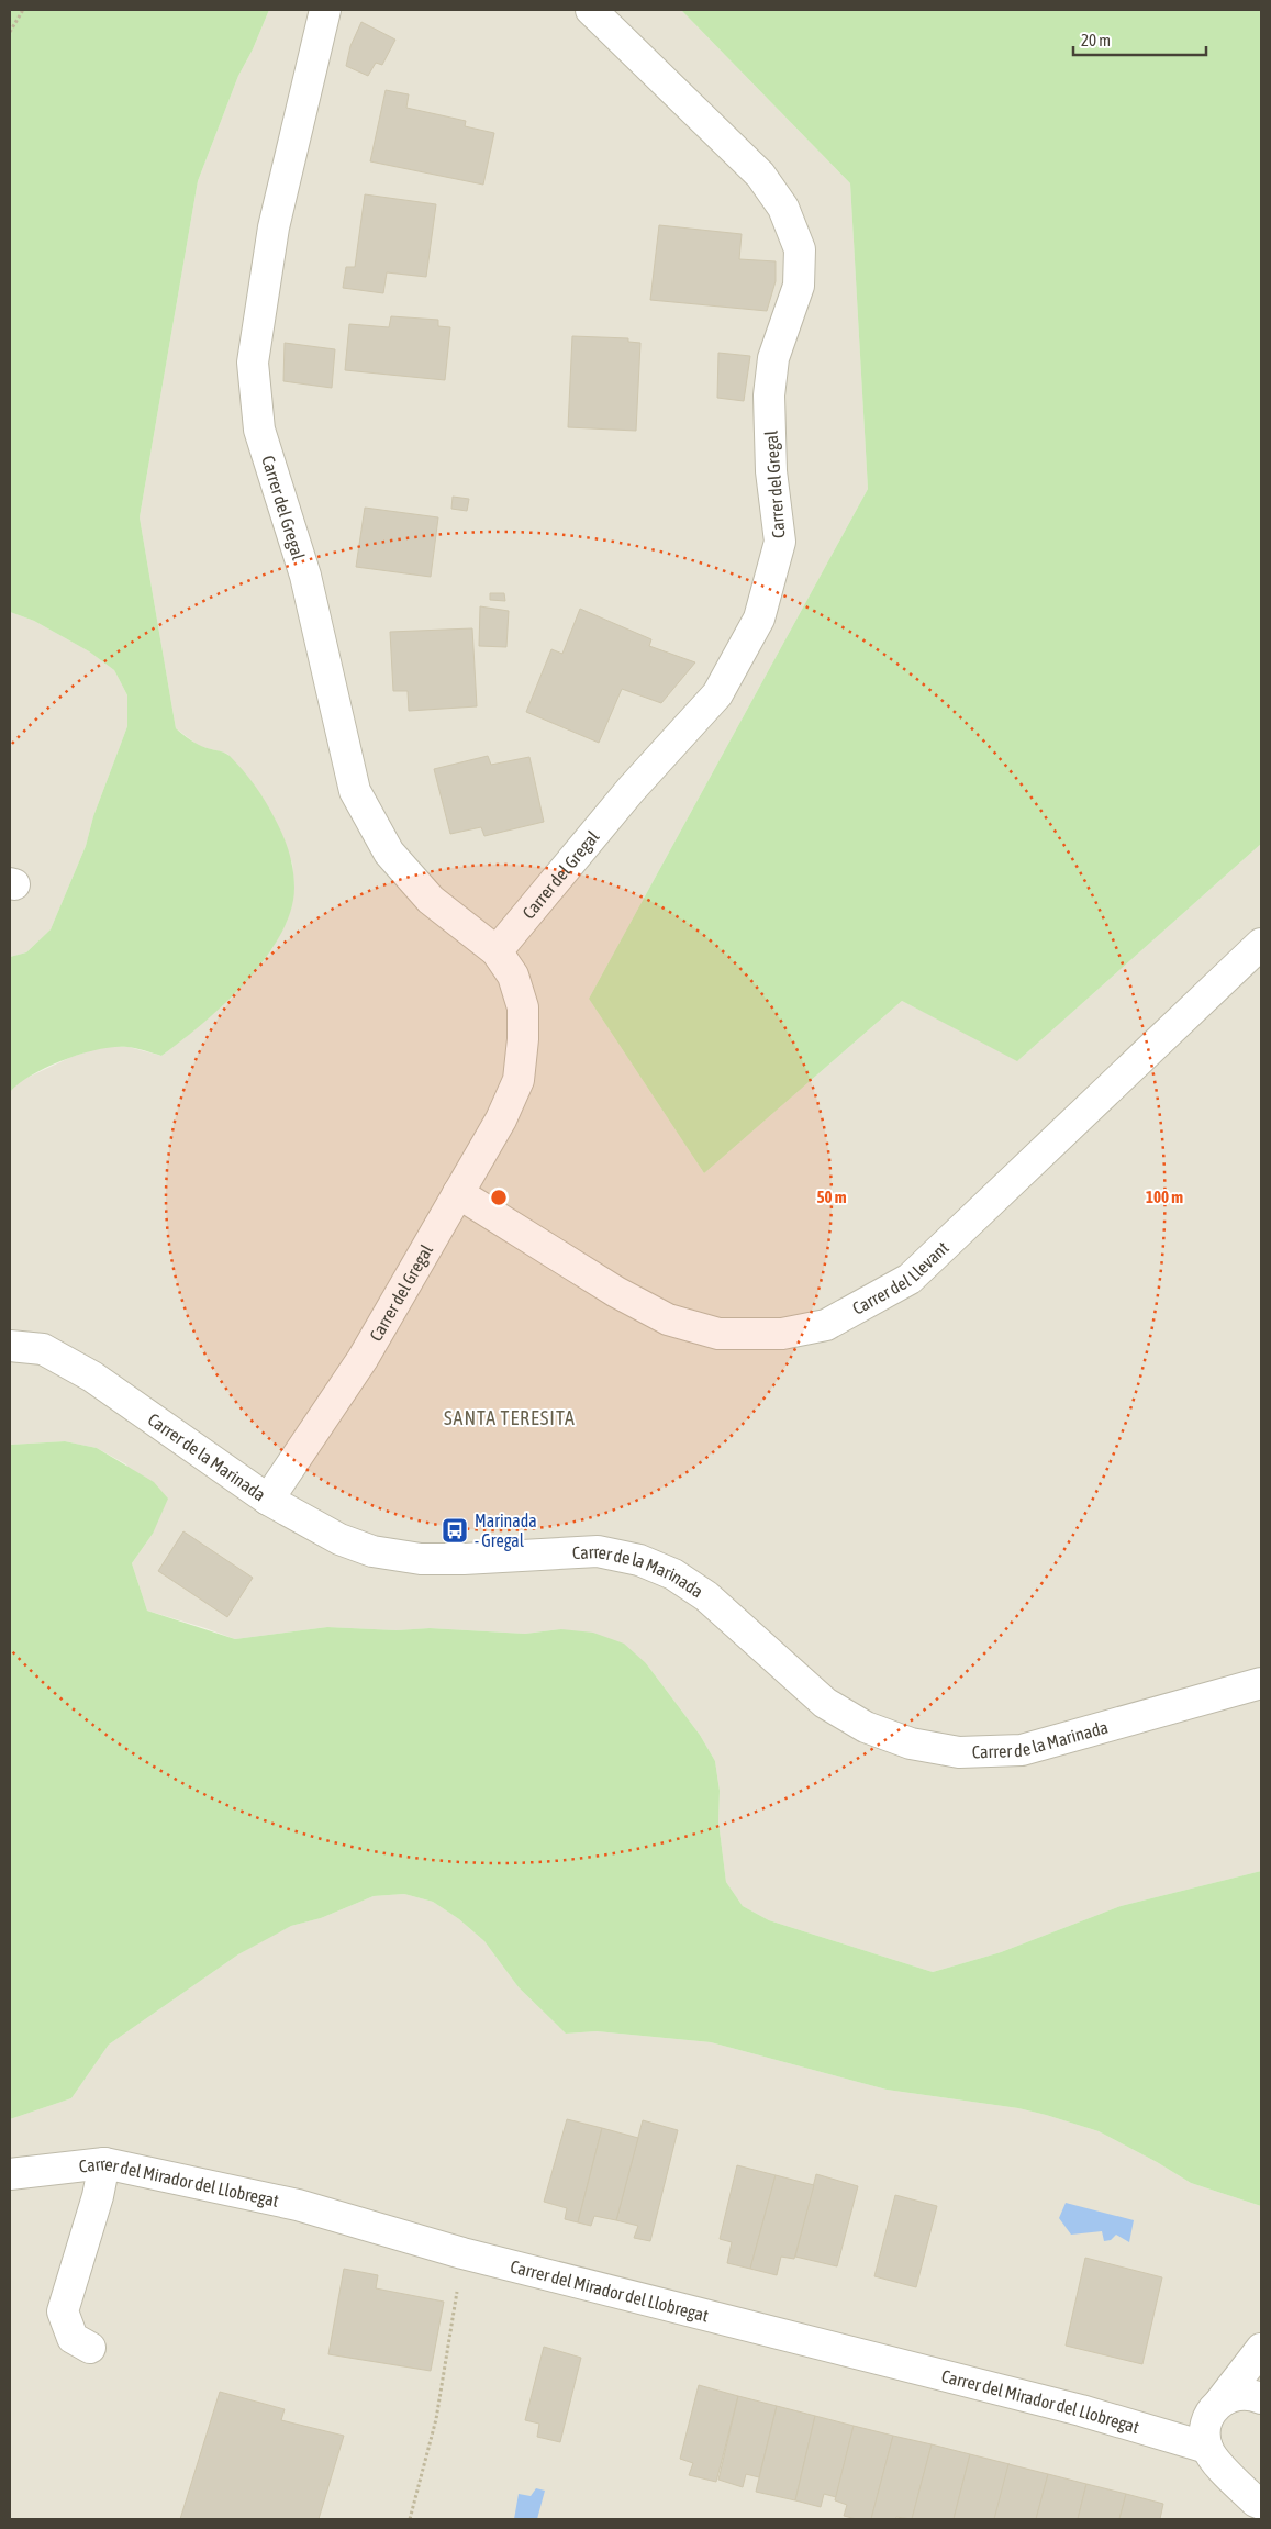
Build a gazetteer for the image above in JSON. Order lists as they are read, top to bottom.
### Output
{
  "streets": {
    "street": [
      "Carrer del Gregal",
      "Carrer del Llevant",
      "Carrer de la Marinada",
      "Carrer del Mirador del Llobregat"
    ]
  },
  "crossings": [
    ["Carrer del Gregal", "Carrer del Llevant"],
    ["Carrer del Gregal", "Carrer de la Marinada"]
  ],
  "districts": ["SANTA TERESITA"],
  "places": {
    "bus stop": ["Marinada - Gregal"]
  },
  "scale_bar": "20 m",
  "rings": ["50 m", "100 m"]
}
